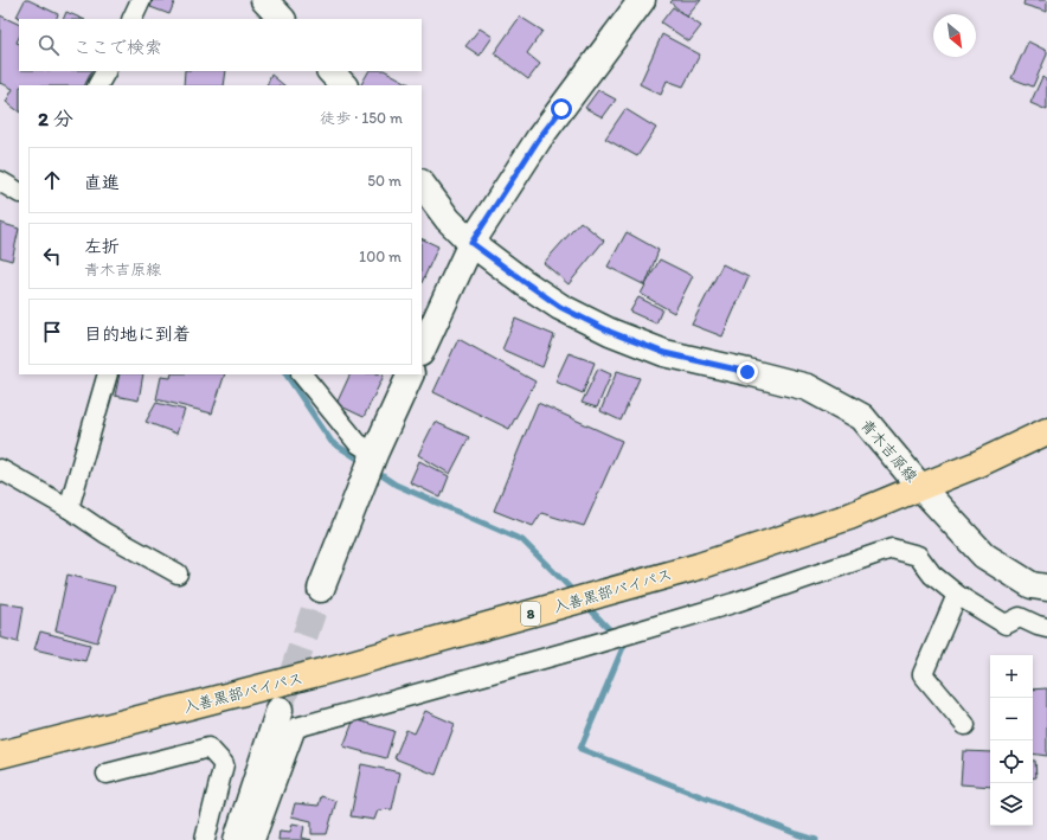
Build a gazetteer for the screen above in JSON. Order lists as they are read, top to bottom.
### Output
{
  "streets": {
    "highway": ["入善黒部バイパス", "8"],
    "main road": ["青木吉原線"]
  },
  "crossings": [
    ["青木吉原線", "入善黒部バイパス"]
  ],
  "north": "bottom right",
  "page": {
    "search": "ここで検索",
    "heading": ["2 分", "徒歩 · 150 m"],
    "list": [
      ["直進", "50 m"],
      ["左折", "青木吉原線", "100 m"],
      "目的地に到着"
    ],
    "map_buttons": ["+", "−"]
  }
}
